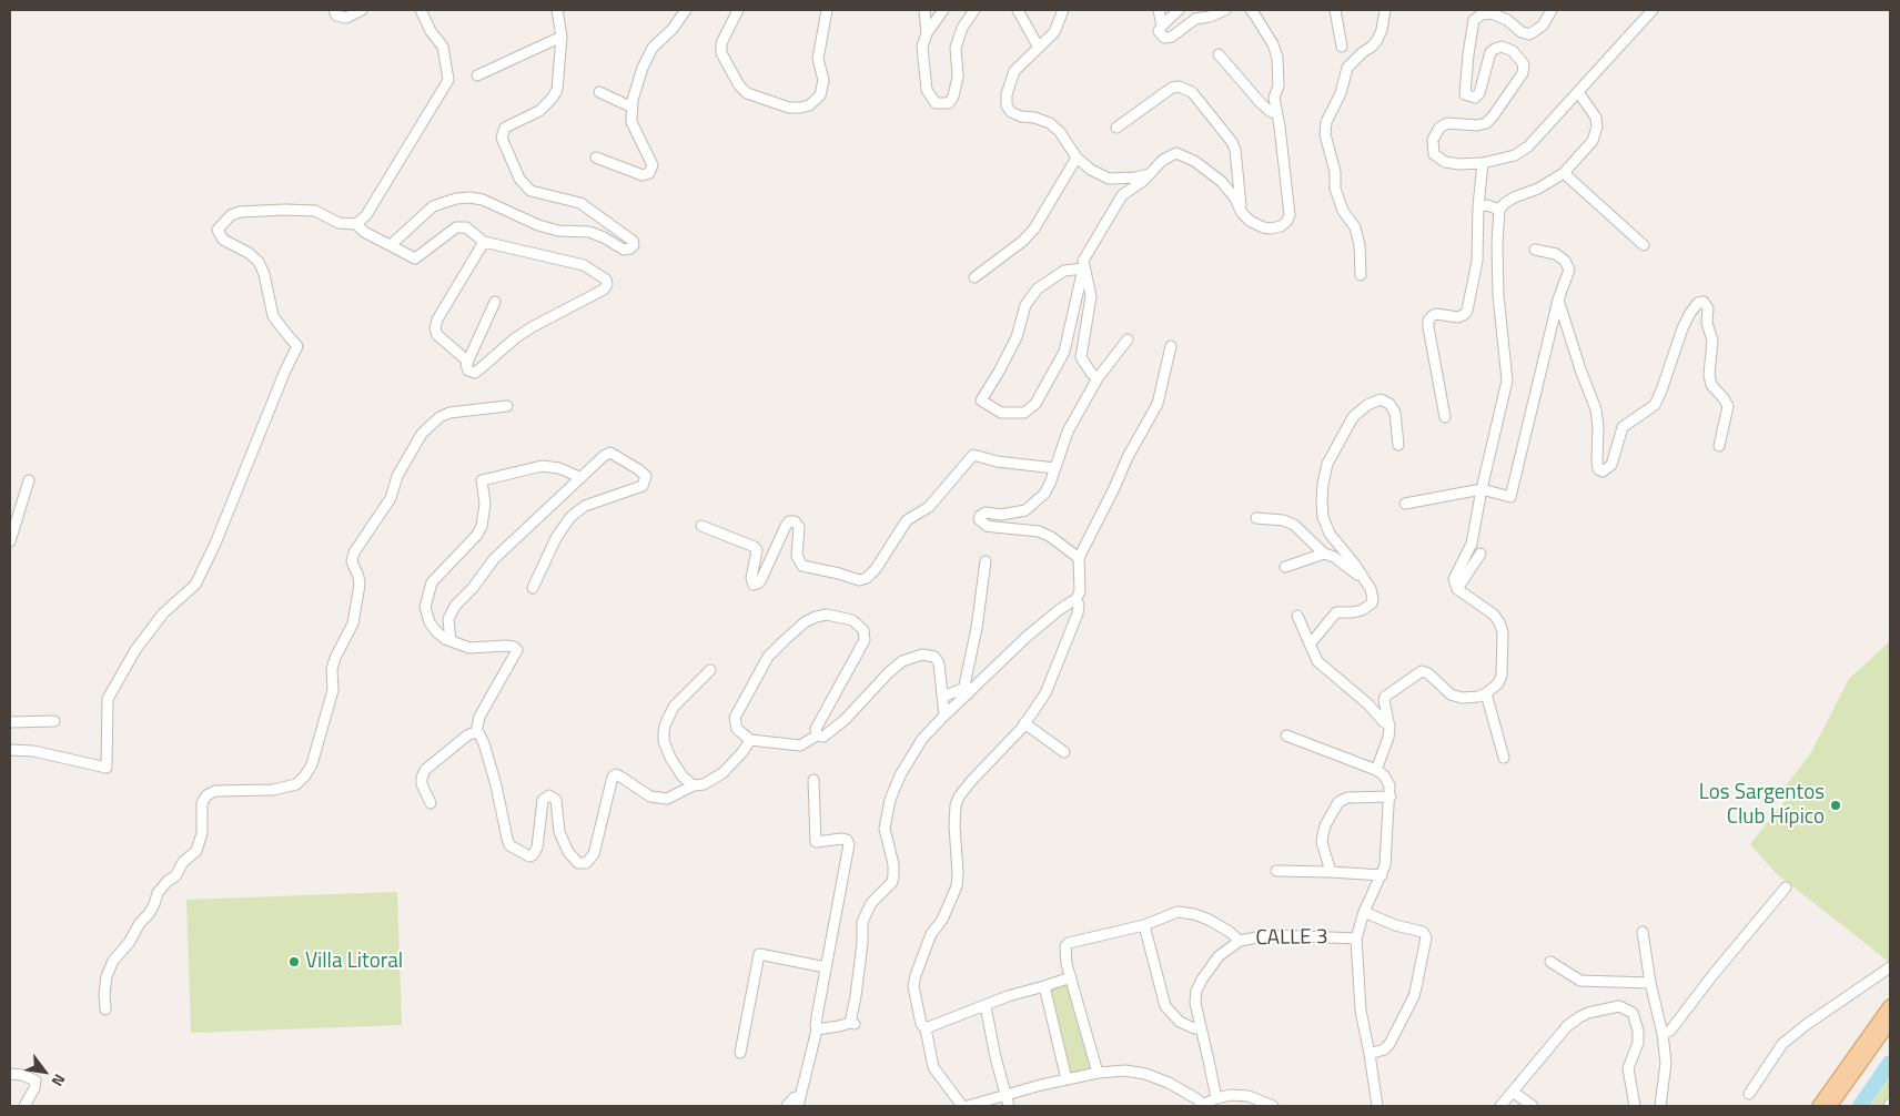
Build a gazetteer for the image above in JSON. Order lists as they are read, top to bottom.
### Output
{
  "streets": {
    "street": ["CALLE 3"]
  },
  "places": ["Los Sargentos Club Hípico", "Villa Litoral"],
  "north": "bottom right"
}
